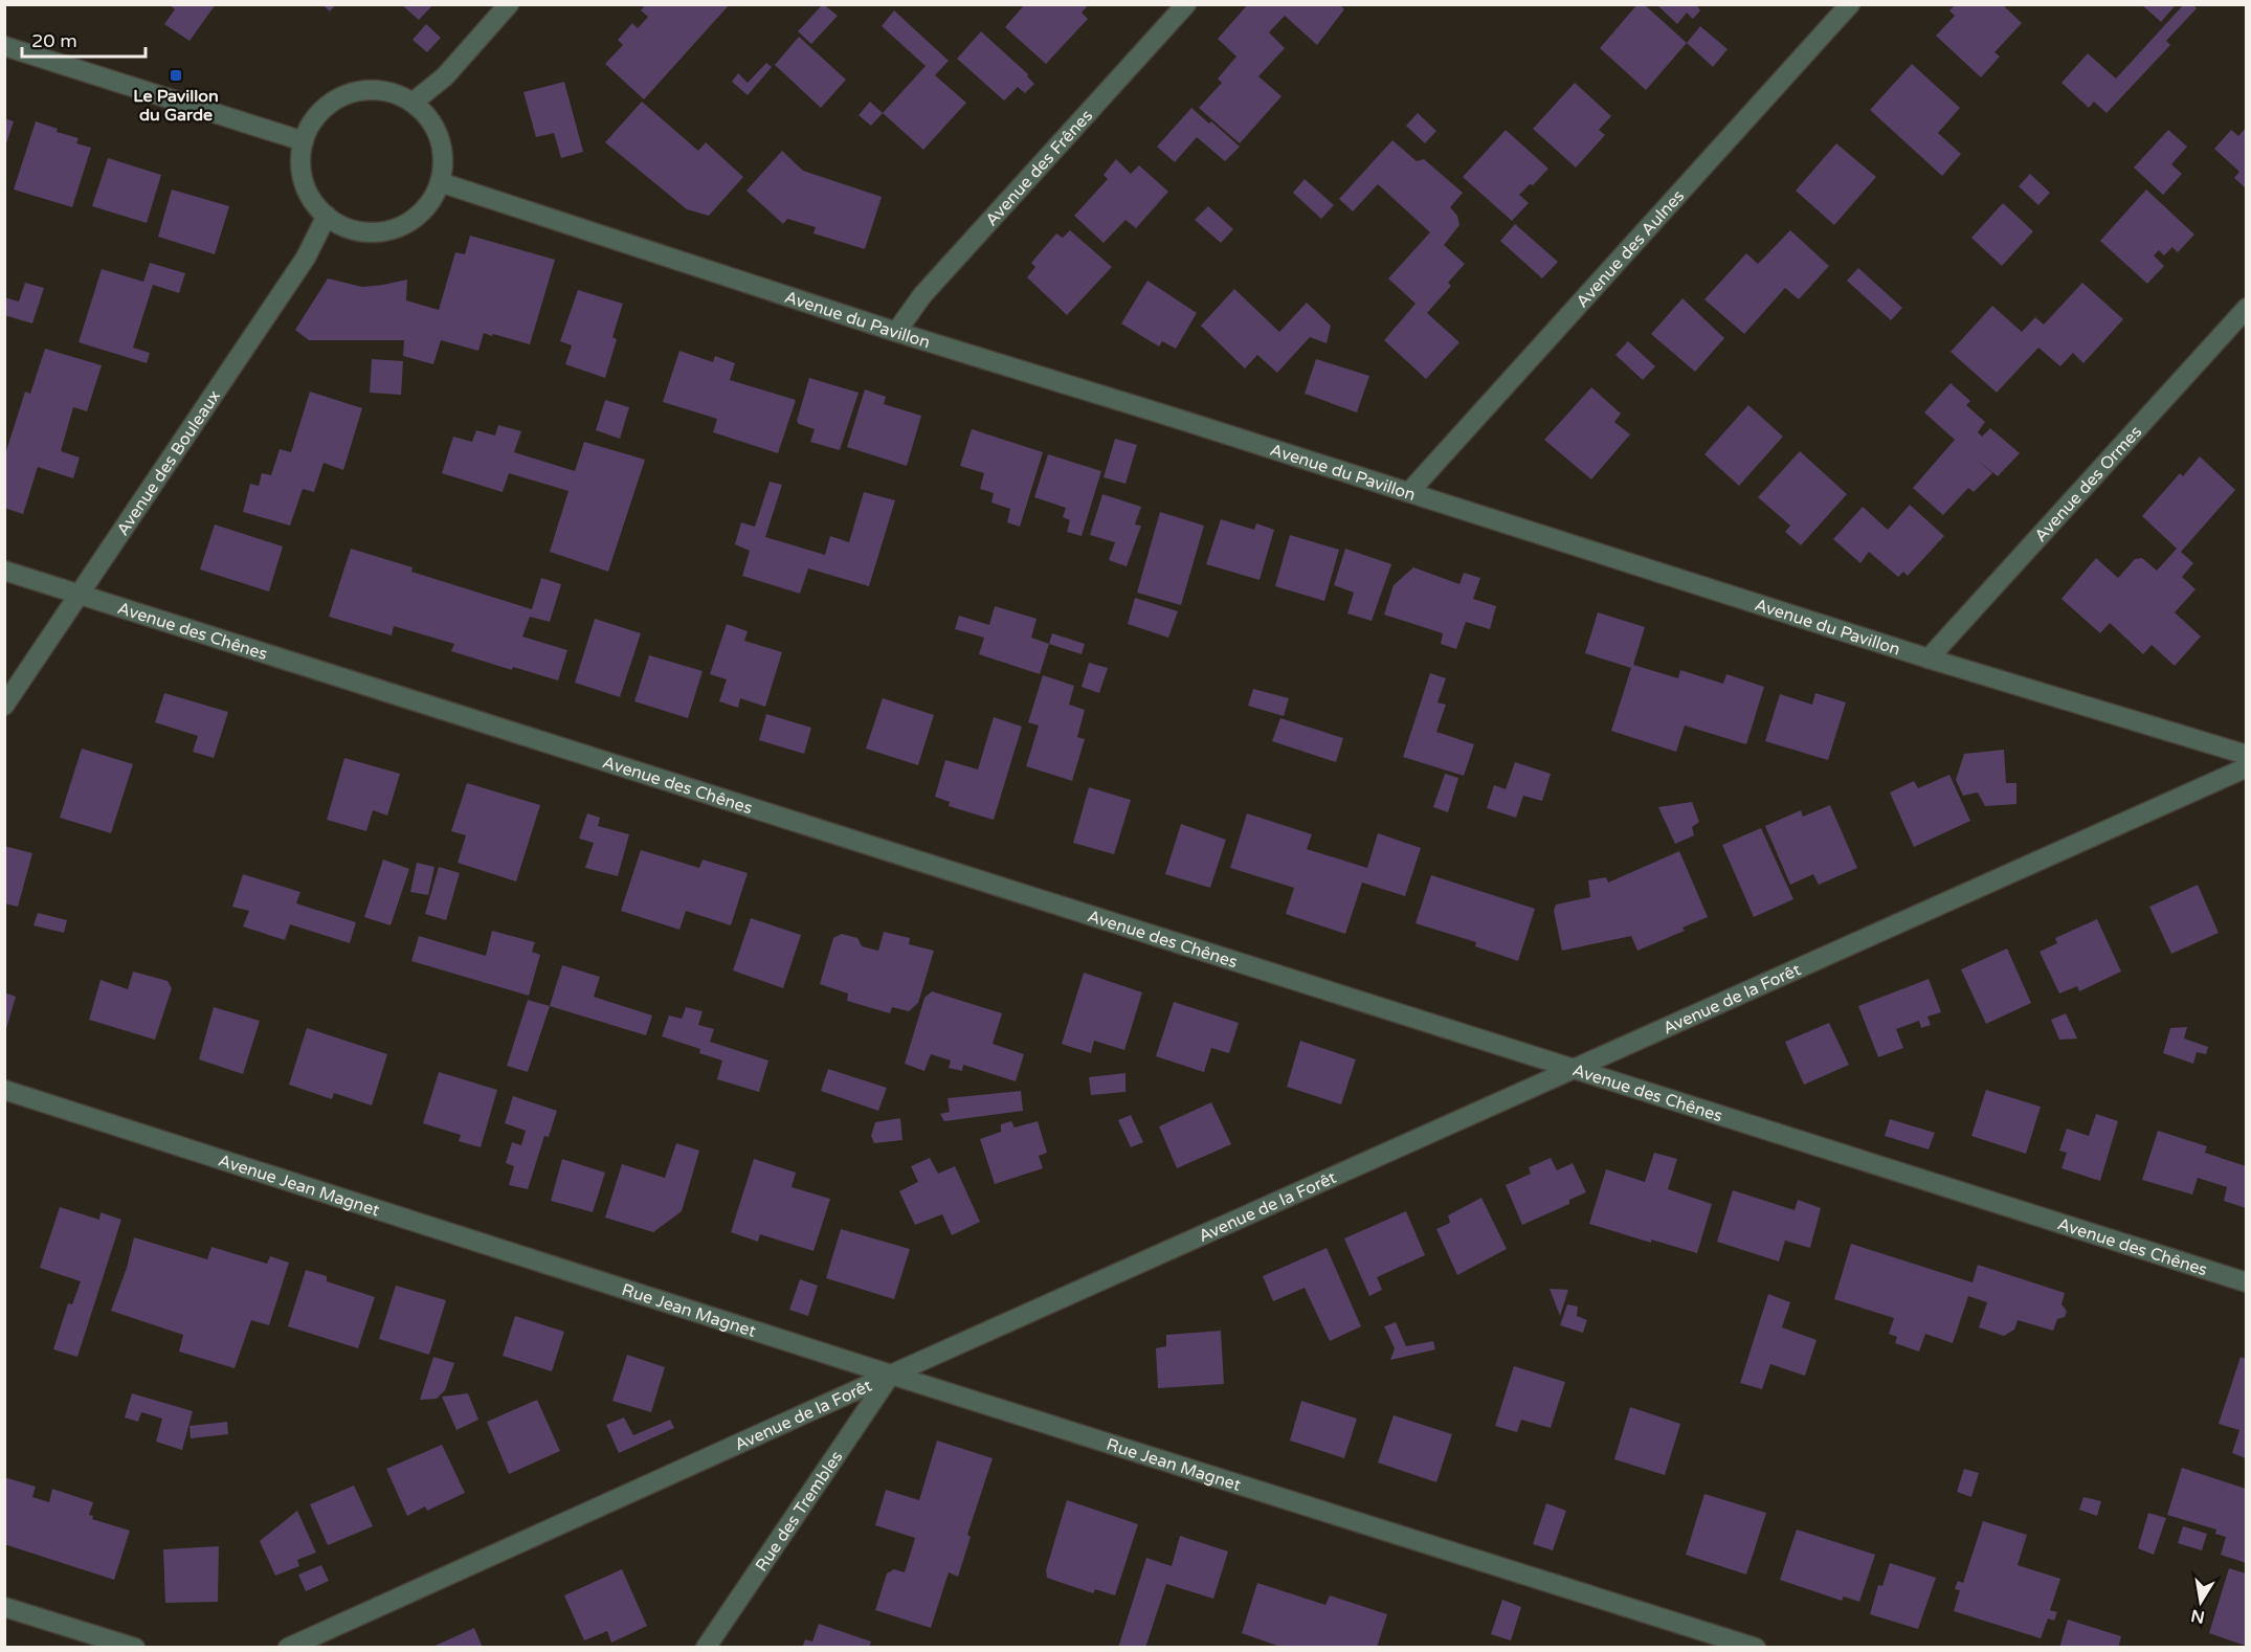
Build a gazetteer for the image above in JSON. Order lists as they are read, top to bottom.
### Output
{
  "streets": {
    "street": [
      "Avenue des Frênes",
      "Avenue des Aulnes",
      "Avenue du Pavillon",
      "Avenue des Bouleaux",
      "Avenue des Ormes",
      "Avenue des Chênes",
      "Avenue de la Forêt",
      "Avenue Jean Magnet",
      "Rue Jean Magnet",
      "Rue des Trembles"
    ]
  },
  "crossings": [
    ["Avenue des Frênes", "Avenue du Pavillon"],
    ["Avenue des Aulnes", "Avenue du Pavillon"],
    ["Avenue du Pavillon", "Avenue des Bouleaux"],
    ["Avenue du Pavillon", "Avenue des Ormes"],
    ["Avenue des Bouleaux", "Avenue des Chênes"],
    ["Avenue des Chênes", "Avenue de la Forêt"],
    ["Avenue de la Forêt", "Rue Jean Magnet"],
    ["Avenue de la Forêt", "Rue des Trembles"],
    ["Avenue Jean Magnet", "Rue Jean Magnet"],
    ["Rue Jean Magnet", "Rue des Trembles"]
  ],
  "places": {
    "transit": ["Le Pavillon du Garde"]
  },
  "scale_bar": "20 m",
  "north": "bottom"
}
